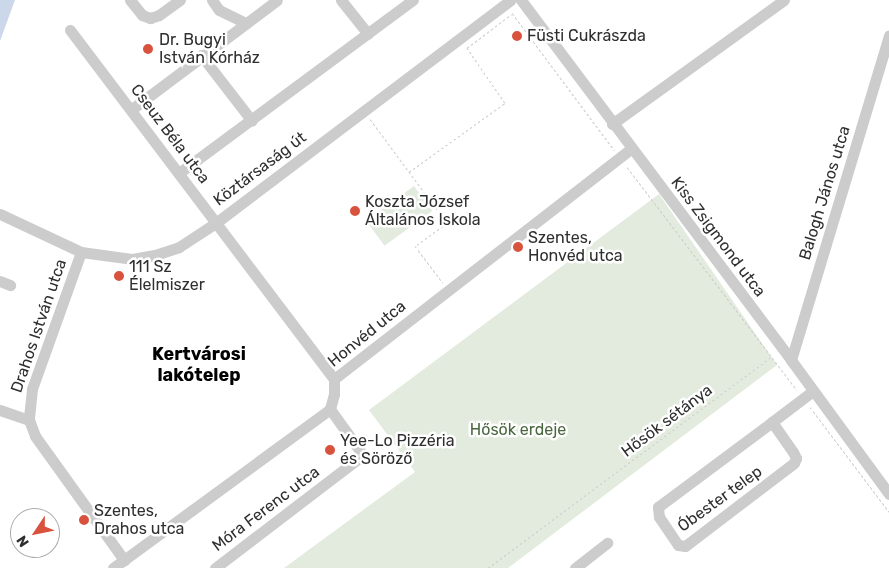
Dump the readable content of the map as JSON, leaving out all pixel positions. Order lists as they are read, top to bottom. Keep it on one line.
{"streets":{"street":["Cseuz Béla utca","Köztársaság út","Balogh János utca","Kiss Zsigmond utca","Drahos István utca","Honvéd utca","Óbester telep","Móra Ferenc utca"],"path":["Hősök sétánya"]},"crossings":[["Cseuz Béla utca","Köztársaság út"],["Cseuz Béla utca","Honvéd utca"],["Köztársaság út","Drahos István utca"],["Balogh János utca","Kiss Zsigmond utca"],["Kiss Zsigmond utca","Honvéd utca"],["Kiss Zsigmond utca","Óbester telep"],["Honvéd utca","Móra Ferenc utca"]],"districts":["Kertvárosi lakótelep"],"parks":["Hősök erdeje"],"places":["Füsti Cukrászda","Dr. Bugyi István Kórház","Koszta József Általános Iskola","Szentes, Honvéd utca","111 Sz Élelmiszer","Yee-Lo Pizzéria és Söröző","Szentes, Drahos utca"],"north":"bottom left"}
